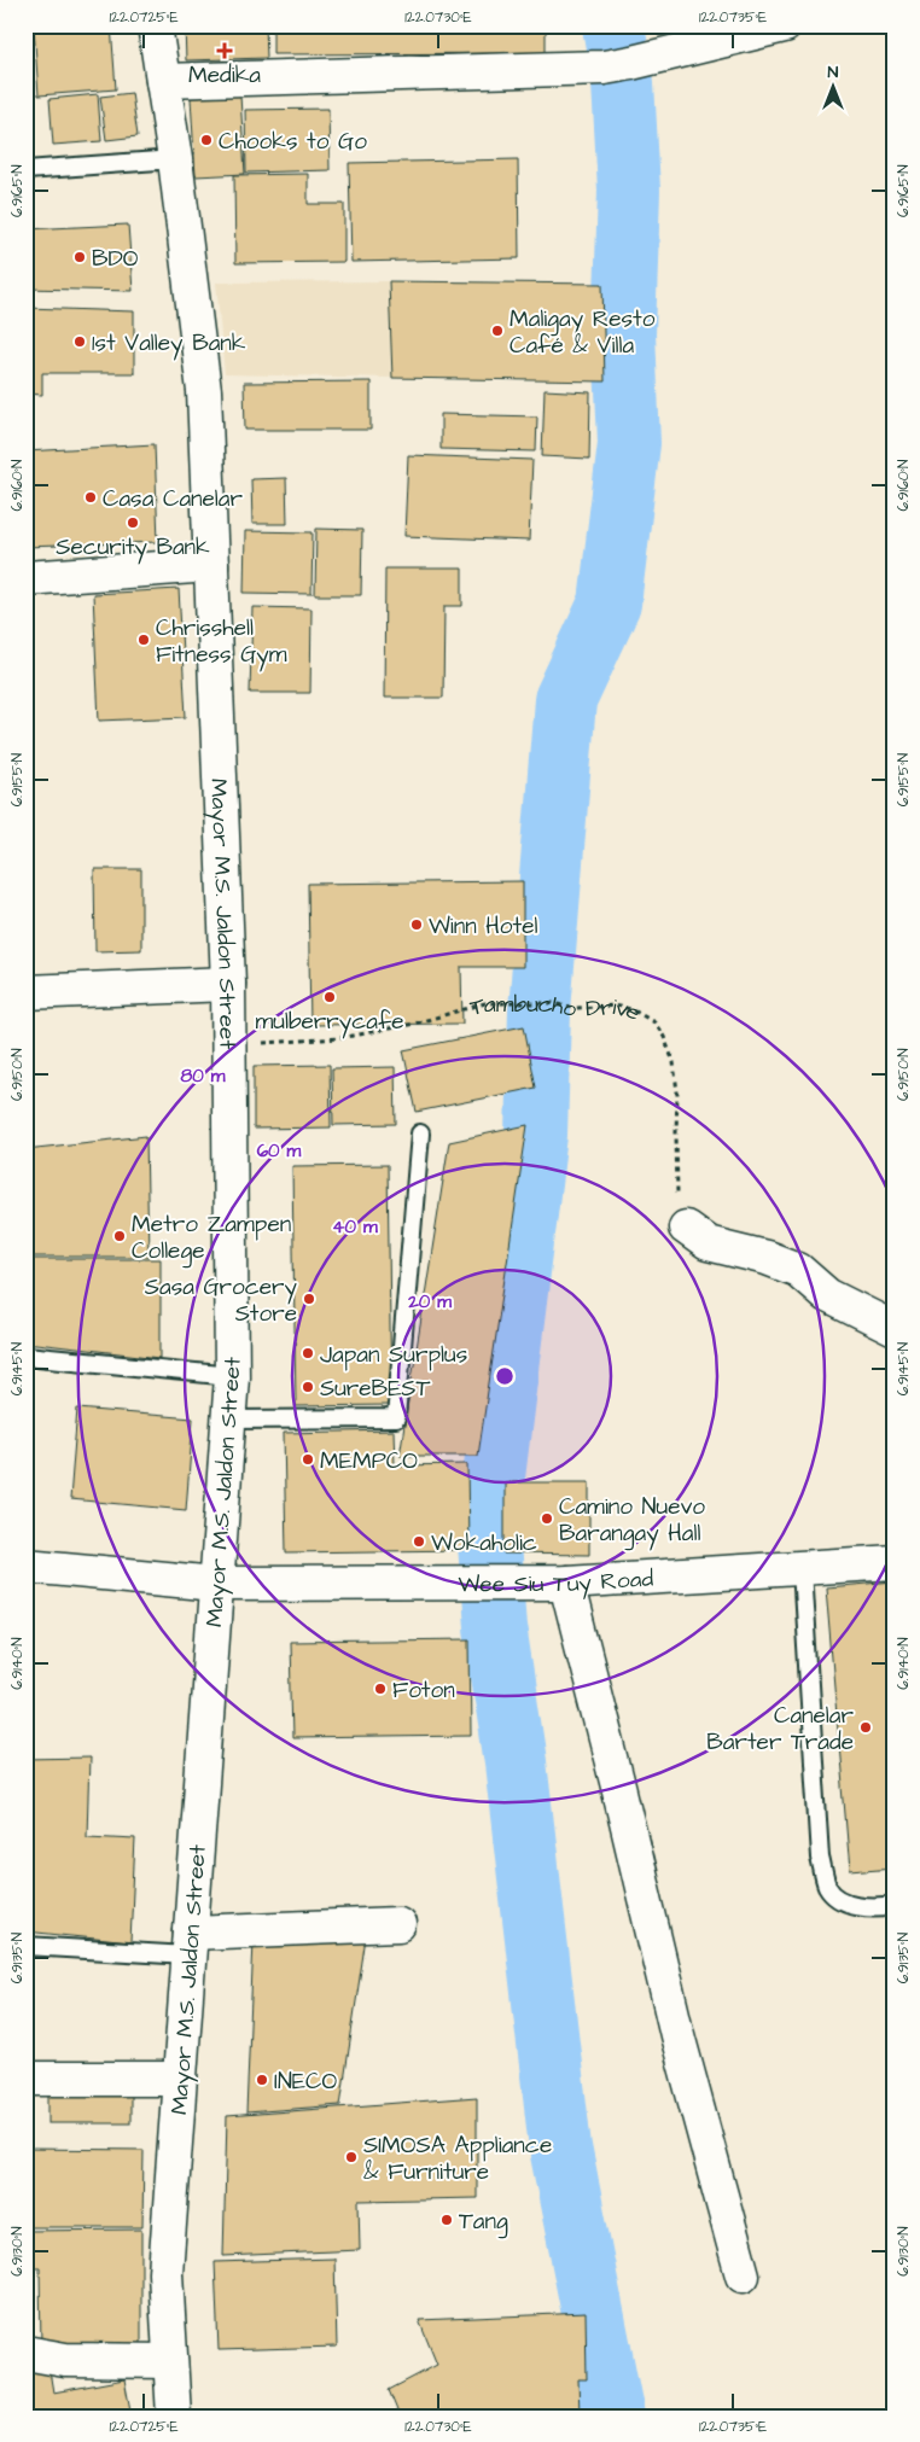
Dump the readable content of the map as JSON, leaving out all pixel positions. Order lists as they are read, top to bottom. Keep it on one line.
{"streets":{"street":["Mayor M.S. Jaldon Street","Wee Siu Tuy Road"],"path":["Tambucho Drive"]},"crossings":[["Mayor M.S. Jaldon Street","Tambucho Drive"],["Mayor M.S. Jaldon Street","Wee Siu Tuy Road"]],"places":{"health":["Medika"],"other":["Chooks to Go","BDO","Maligay Resto Café & Villa","1st Valley Bank","Casa Canelar","Security Bank","Chrisshell Fitness Gym","Winn Hotel","mulberrycafe","Metro Zampen College","Sasa Grocery Store","Japan Surplus","SureBEST","MEMPCO","Camino Nuevo Barangay Hall","Wokaholic","Foton","Canelar Barter Trade","INECO","SIMOSA Appliance & Furniture","Tang"]},"north":"top","coordinates":["122.0725°E","122.0730°E","122.0735°E","6.9165°N","6.9160°N","6.9155°N","6.9150°N","6.9145°N","6.9140°N","6.9135°N","6.9130°N"],"rings":["80 m","60 m","40 m","20 m"]}
